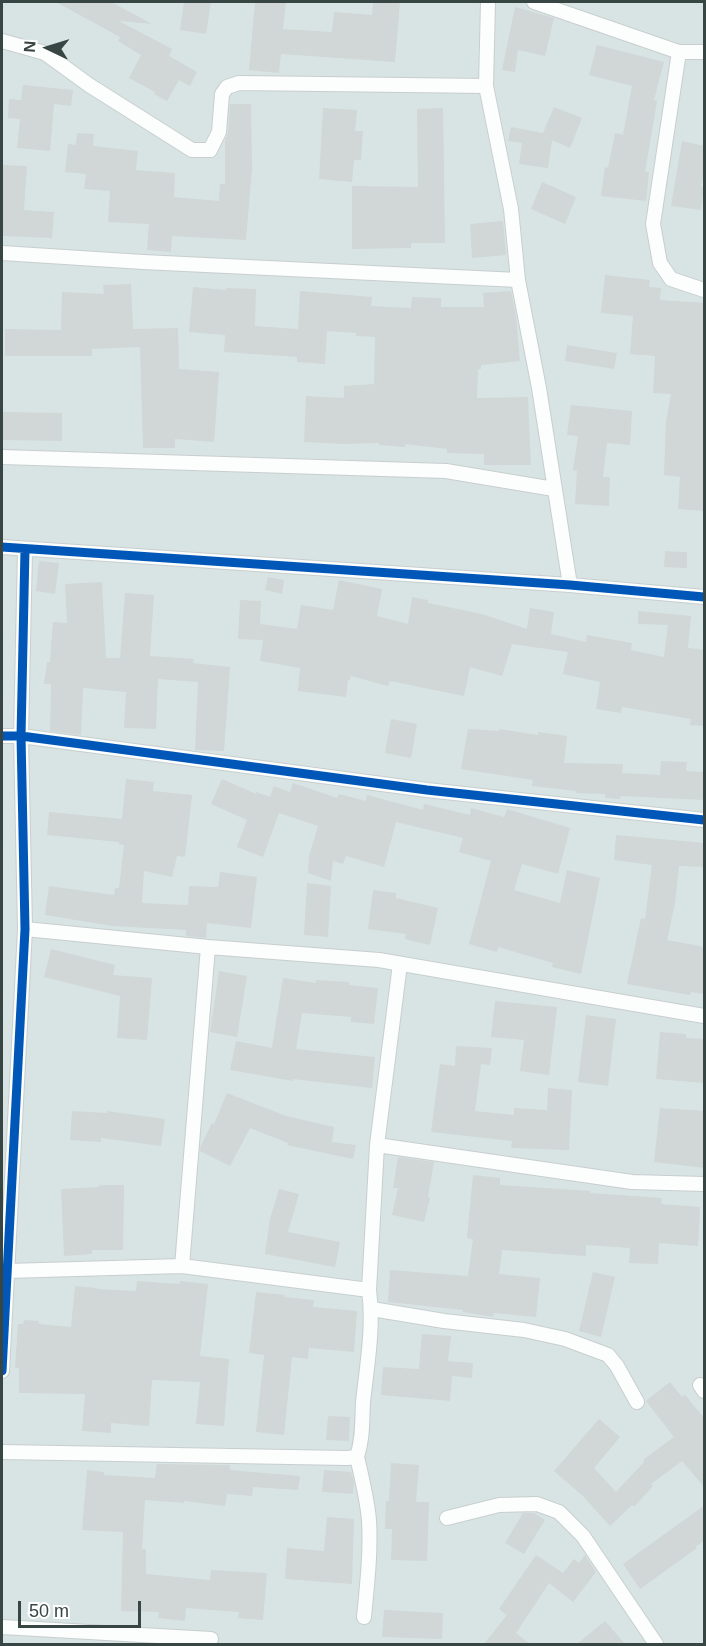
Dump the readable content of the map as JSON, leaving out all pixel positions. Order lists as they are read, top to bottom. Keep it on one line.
{"scale_bar":"50 m","north":"left"}
